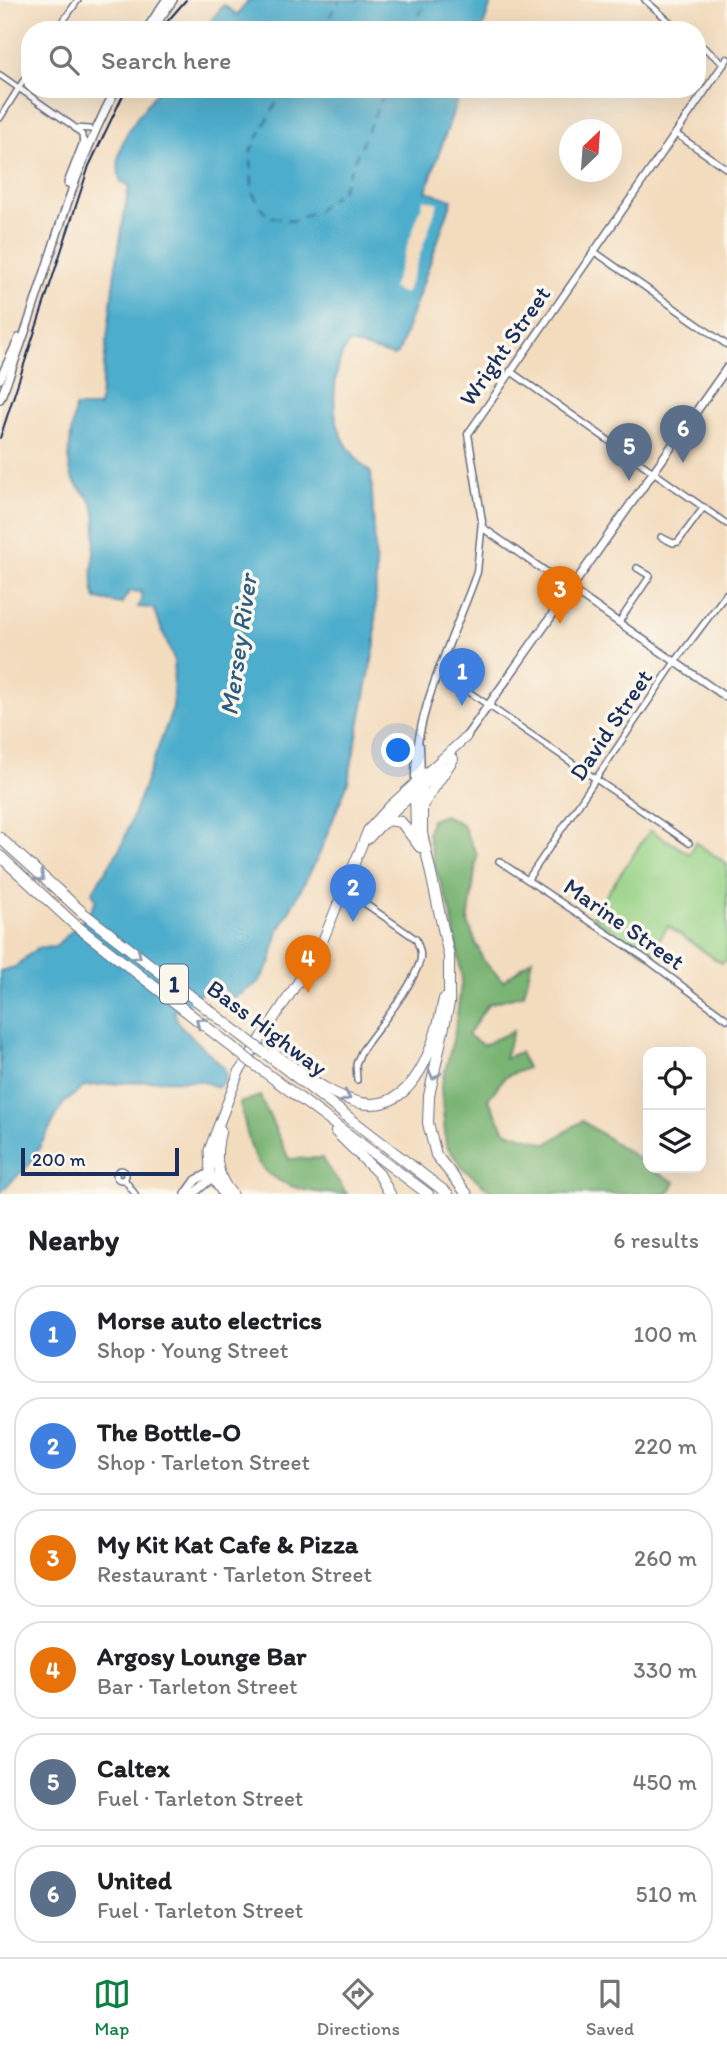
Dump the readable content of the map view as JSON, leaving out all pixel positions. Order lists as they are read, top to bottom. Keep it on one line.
{"streets":{"highway":["1","Bass Highway"],"street":["Wright Street","David Street","Marine Street"]},"crossings":[["David Street","Marine Street"]],"water":["Mersey River"],"scale_bar":"200 m","north":"top right","page":{"search":"Search here","pins":["6","5","3","1","2","4"],"scale":"200 m","heading":["Nearby","6 results"],"list":[{"mark":"1","name":"Morse auto electrics","note":"Shop · Young Street","value":"100 m"},{"mark":"2","name":"The Bottle-O","note":"Shop · Tarleton Street","value":"220 m"},{"mark":"3","name":"My Kit Kat Cafe & Pizza","note":"Restaurant · Tarleton Street","value":"260 m"},{"mark":"4","name":"Argosy Lounge Bar","note":"Bar · Tarleton Street","value":"330 m"},{"mark":"5","name":"Caltex","note":"Fuel · Tarleton Street","value":"450 m"},{"mark":"6","name":"United","note":"Fuel · Tarleton Street","value":"510 m"}],"nav":["Map","Directions","Saved"]}}
